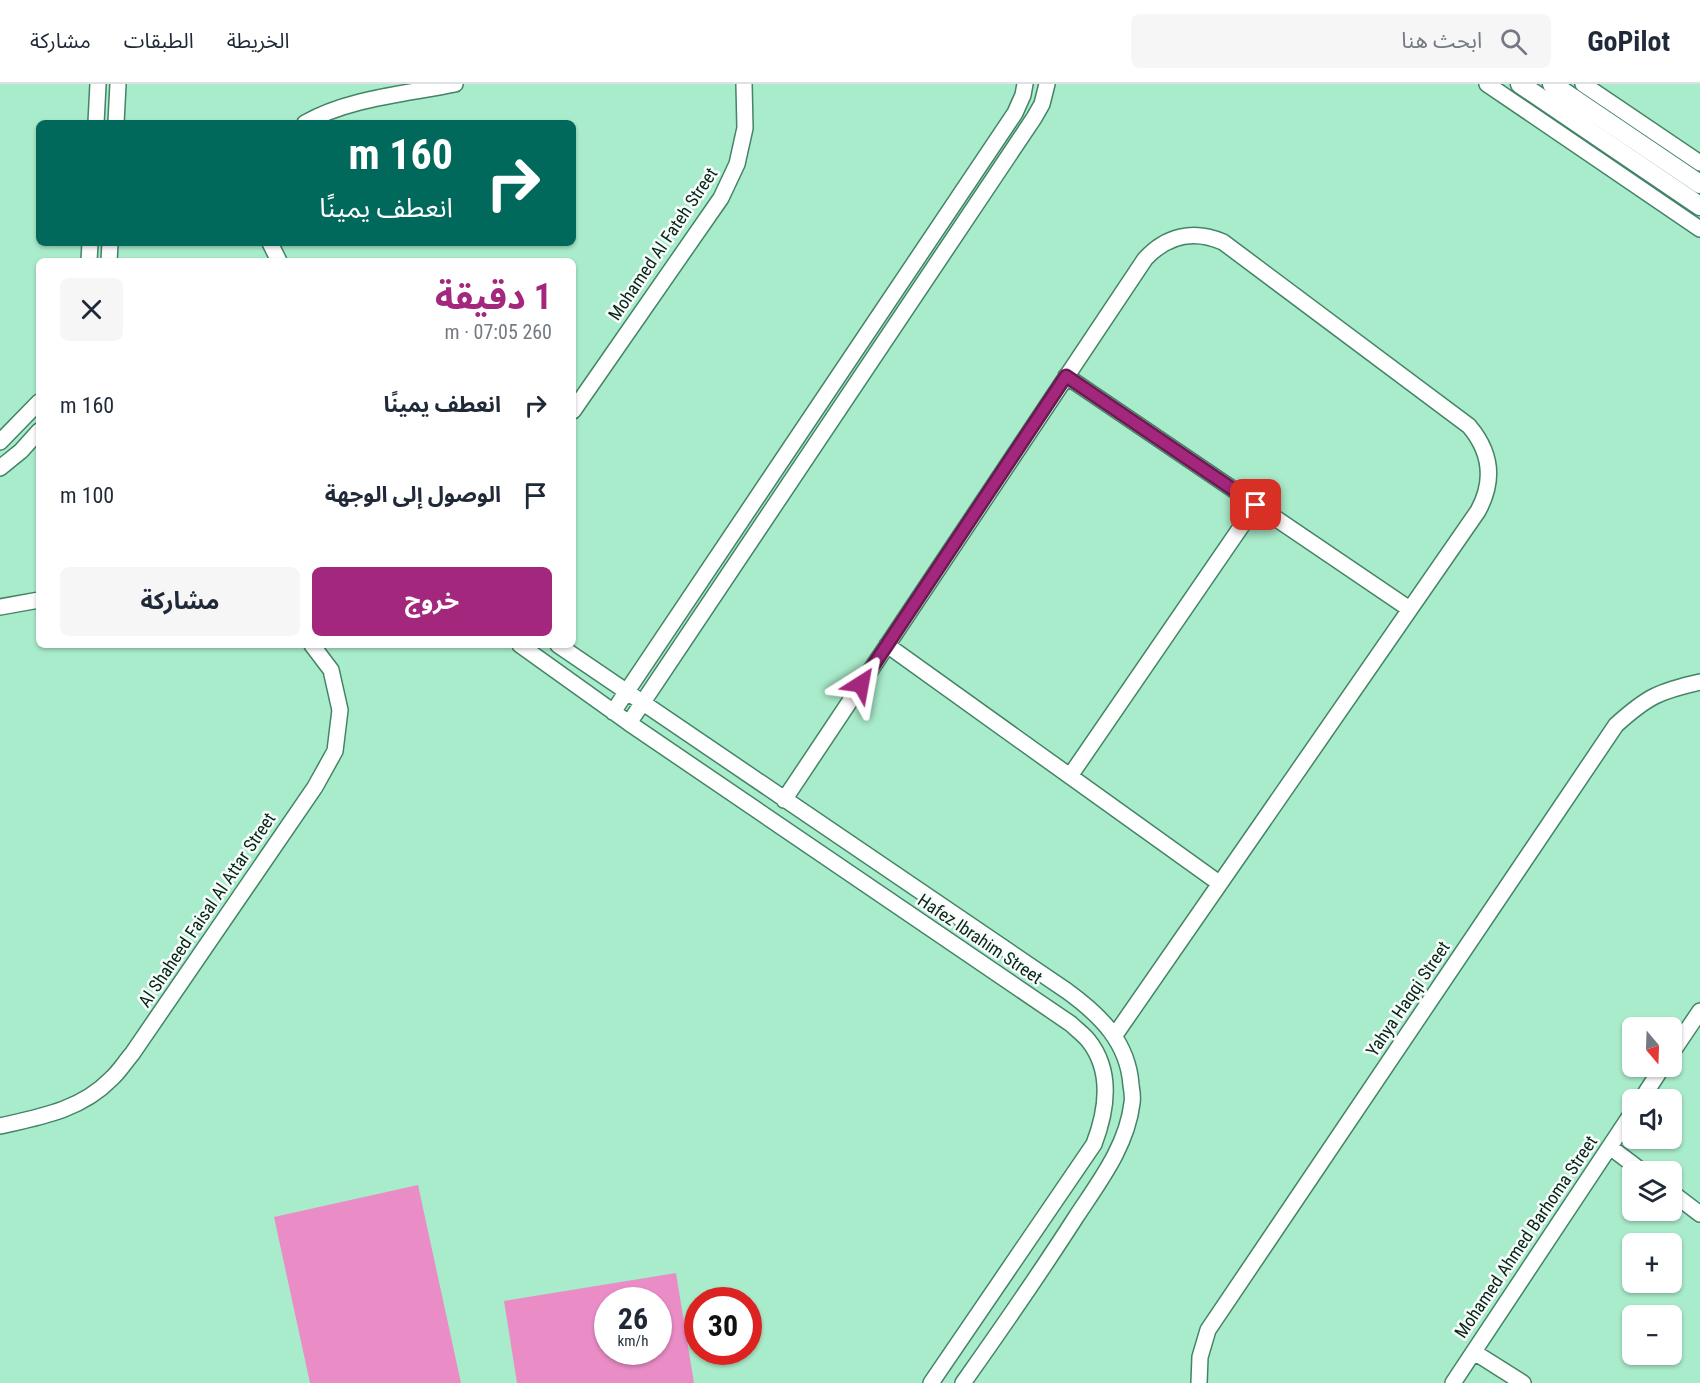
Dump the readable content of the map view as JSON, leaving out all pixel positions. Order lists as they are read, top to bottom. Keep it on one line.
{"streets":{"street":["Mohamed Al Fateh Street","Al Shaheed Faisal Al Attar Street","Hafez Ibrahim Street","Yahya Haqqi Street","Mohamed Ahmed Barhoma Street"]},"north":"bottom","page":{"header":"GoPilot","search":"ابحث هنا","nav":["الخريطة","الطبقات","مشاركة"],"turn":["160 m","انعطف يمينًا"],"heading":["1 دقيقة","260 m · 07:05"],"list":[{"name":"انعطف يمينًا","value":"160 m"},{"name":"الوصول إلى الوجهة","value":"100 m"}],"buttons":["خروج","مشاركة"],"map_buttons":["+","−"],"speed":"26 km/h","limit":"30"}}
